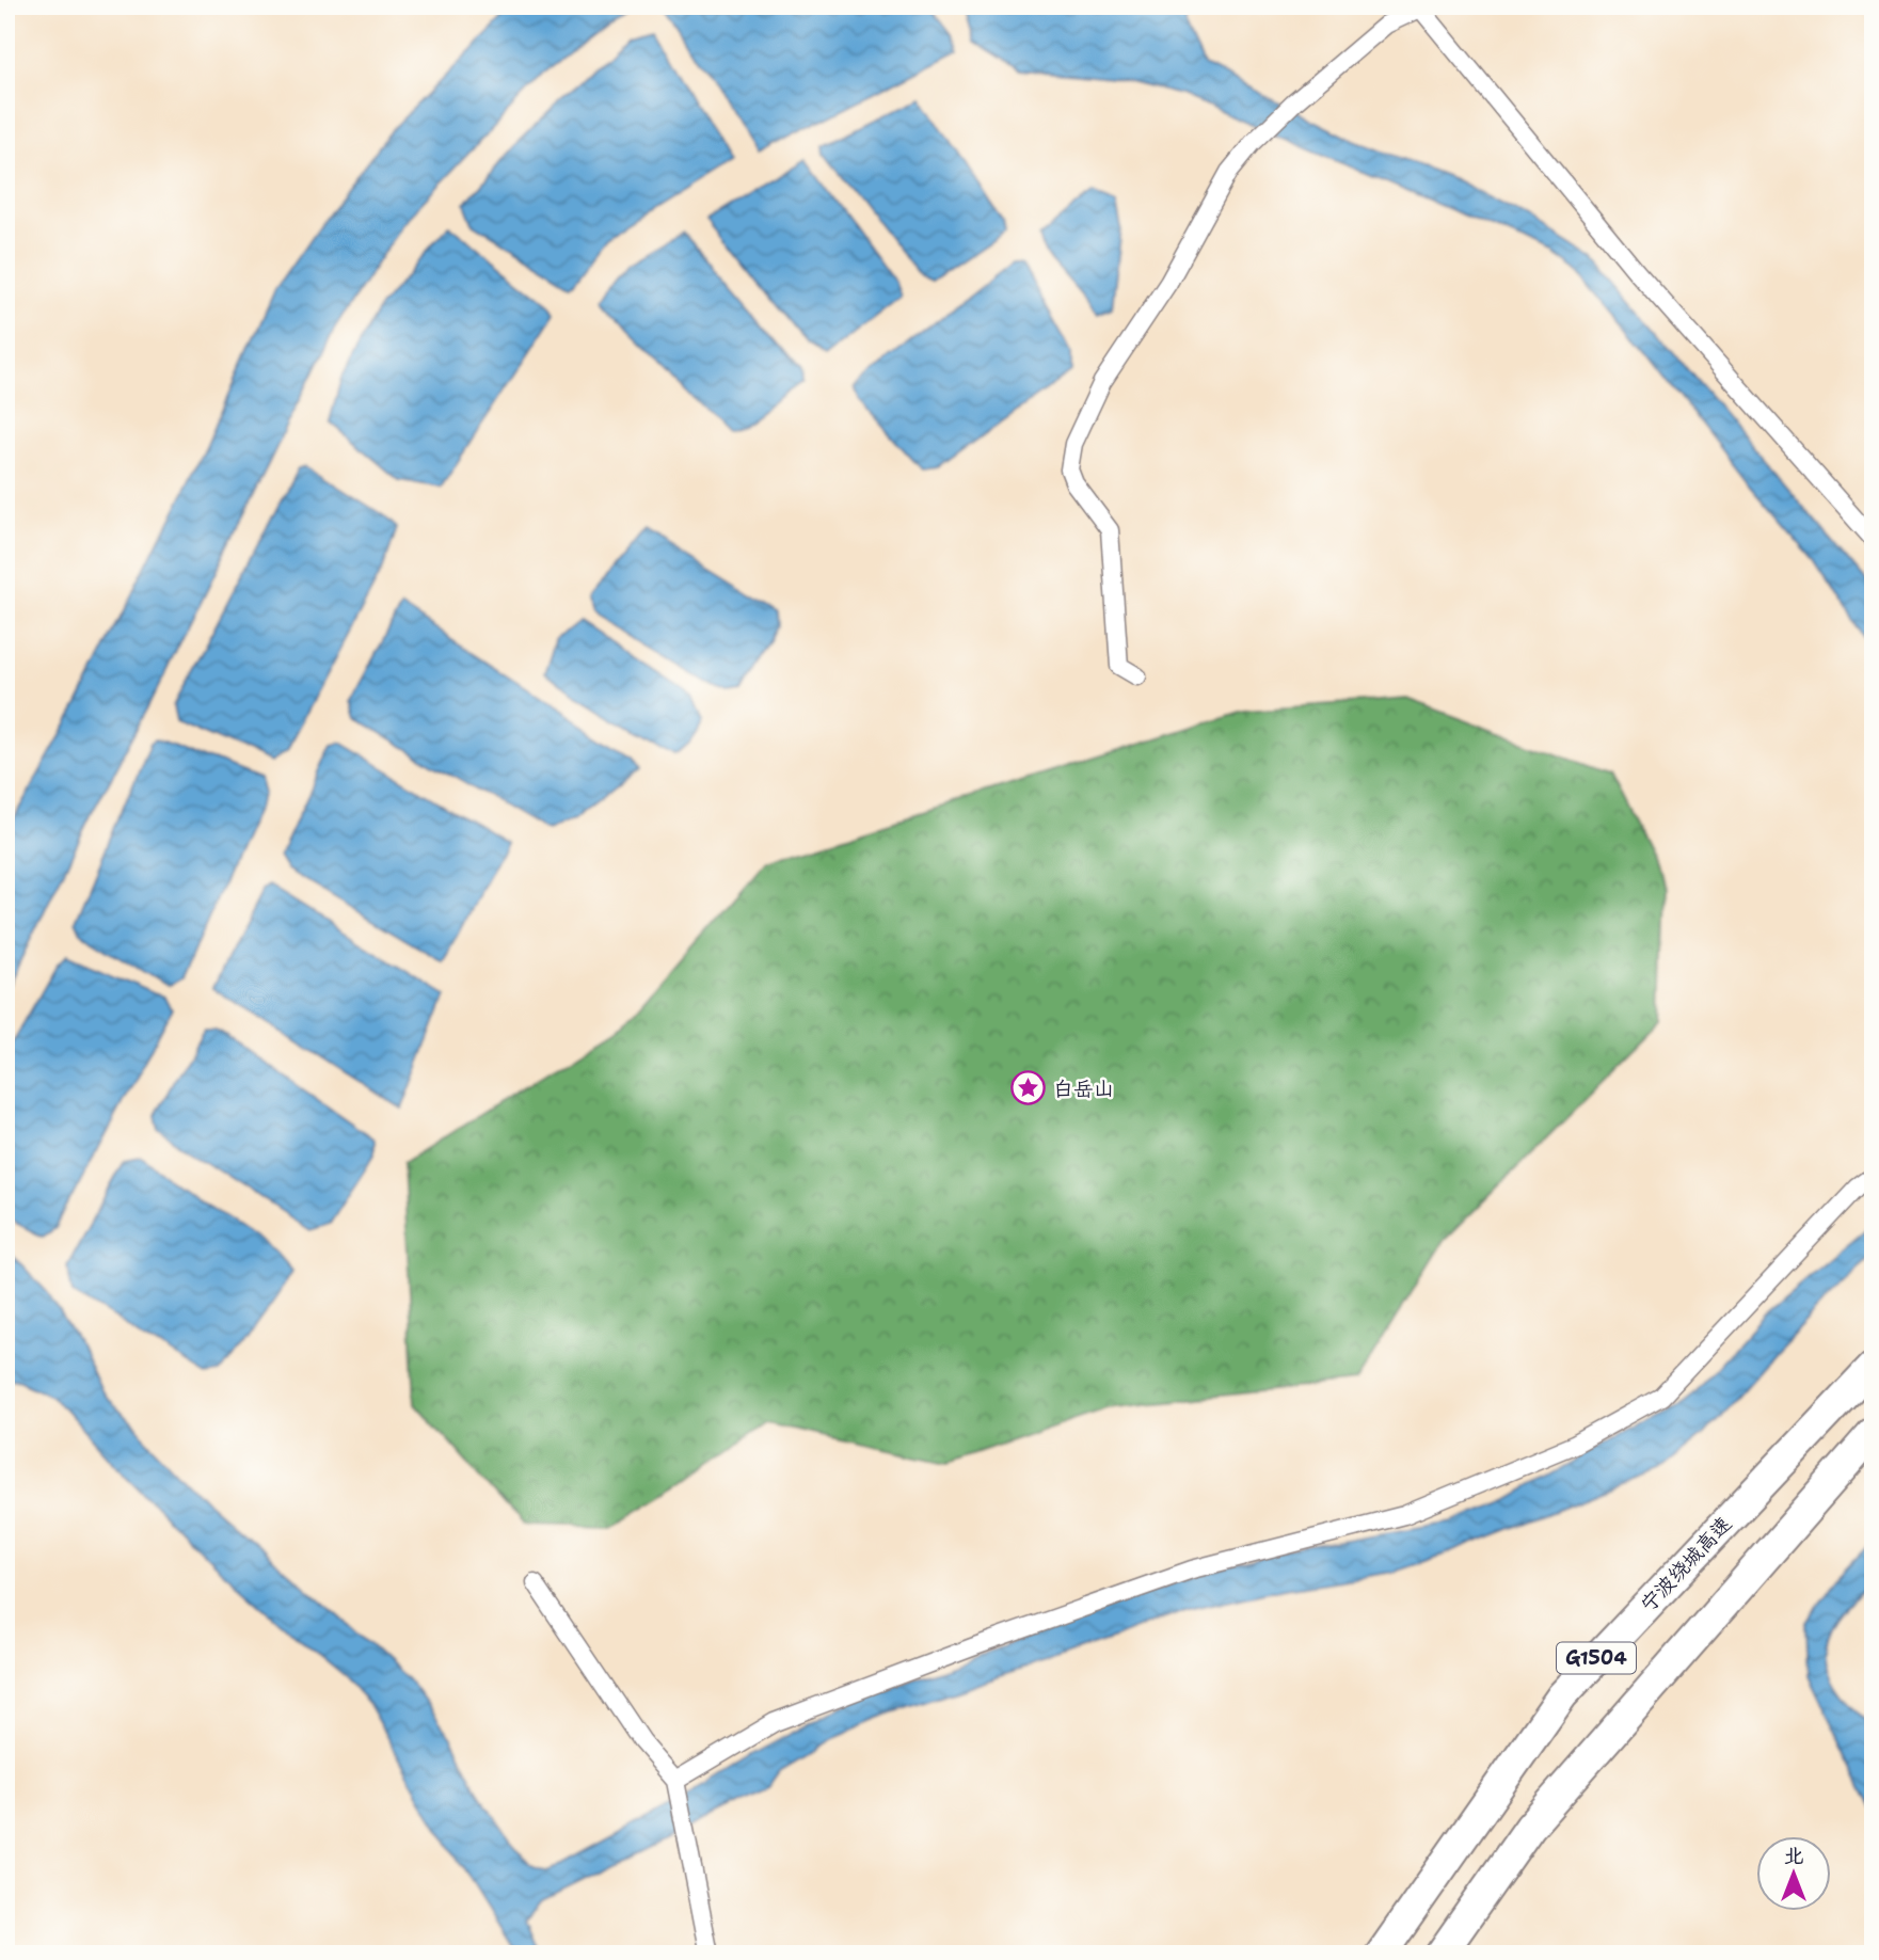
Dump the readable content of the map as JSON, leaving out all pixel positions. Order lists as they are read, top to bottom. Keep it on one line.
{"streets":{"highway":["宁波绕城高速","G1504"]},"places":{"place":["白岳山"]},"north":"top"}
